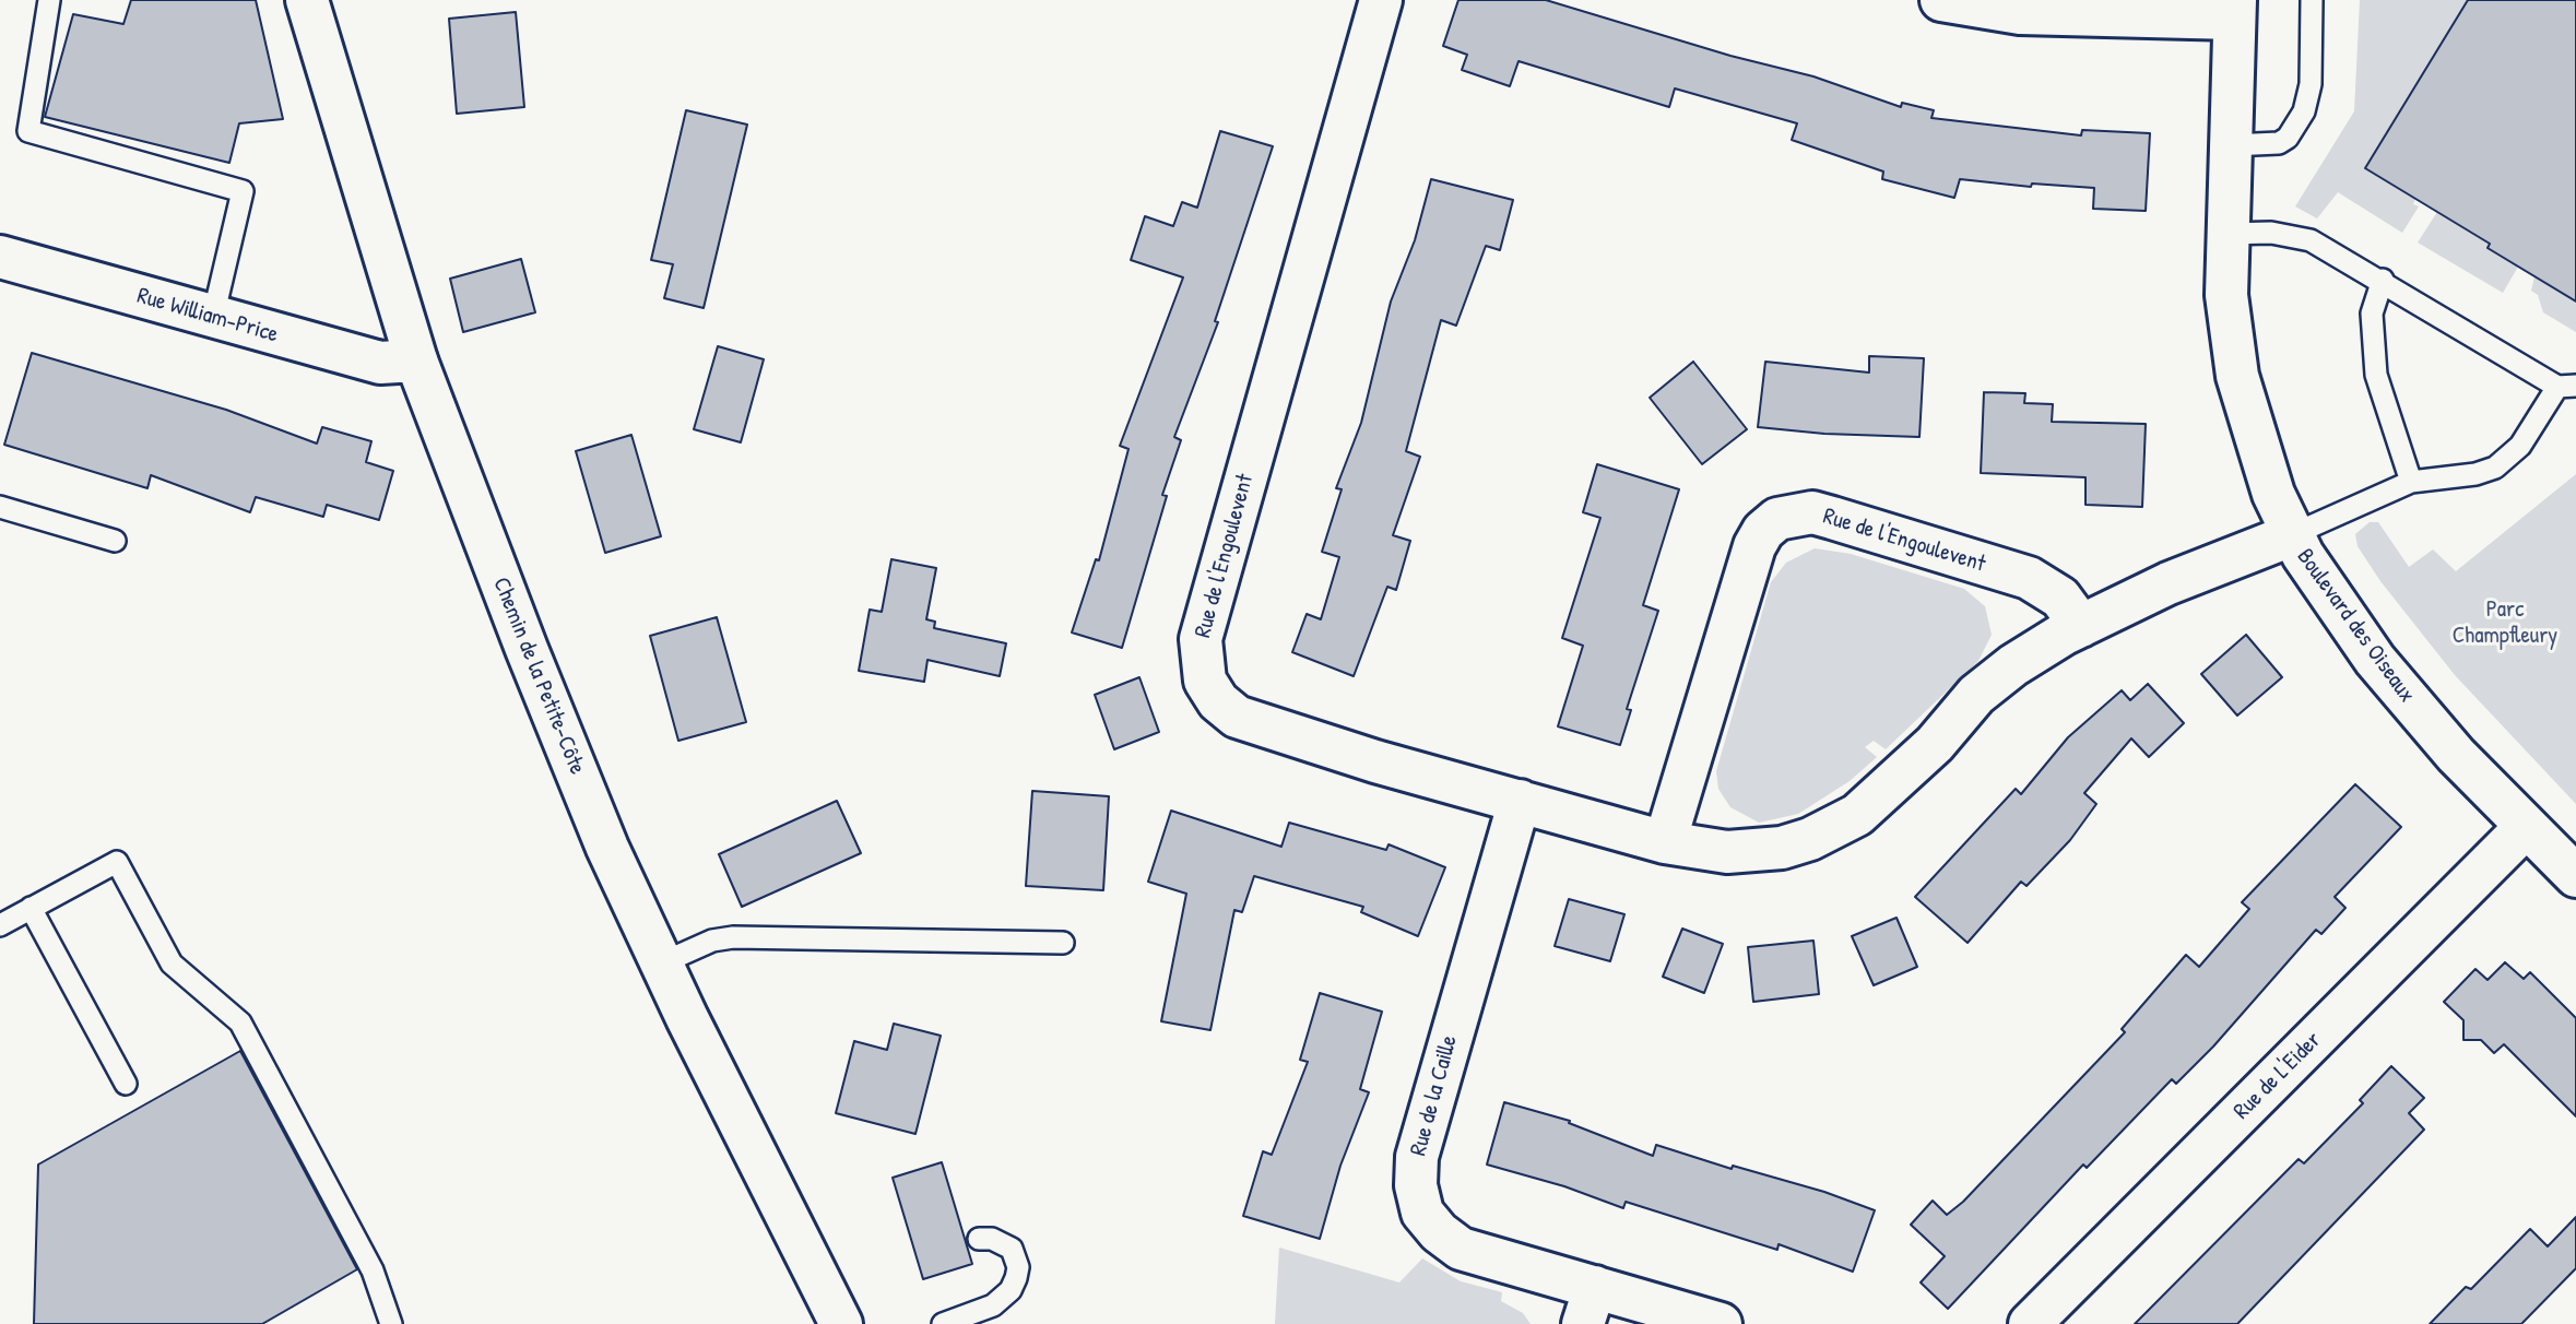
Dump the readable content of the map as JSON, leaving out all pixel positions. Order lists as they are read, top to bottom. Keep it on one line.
{"streets":{"street":["Rue William-Price","Rue de l'Engoulevent","Boulevard des Oiseaux","Chemin de la Petite-Côte","Rue de L'Eider","Rue de la Caille"]},"crossings":[["Rue William-Price","Chemin de la Petite-Côte"],["Rue de l'Engoulevent","Boulevard des Oiseaux"],["Rue de l'Engoulevent","Rue de la Caille"],["Boulevard des Oiseaux","Rue de L'Eider"]],"parks":["Parc Champfleury"]}
